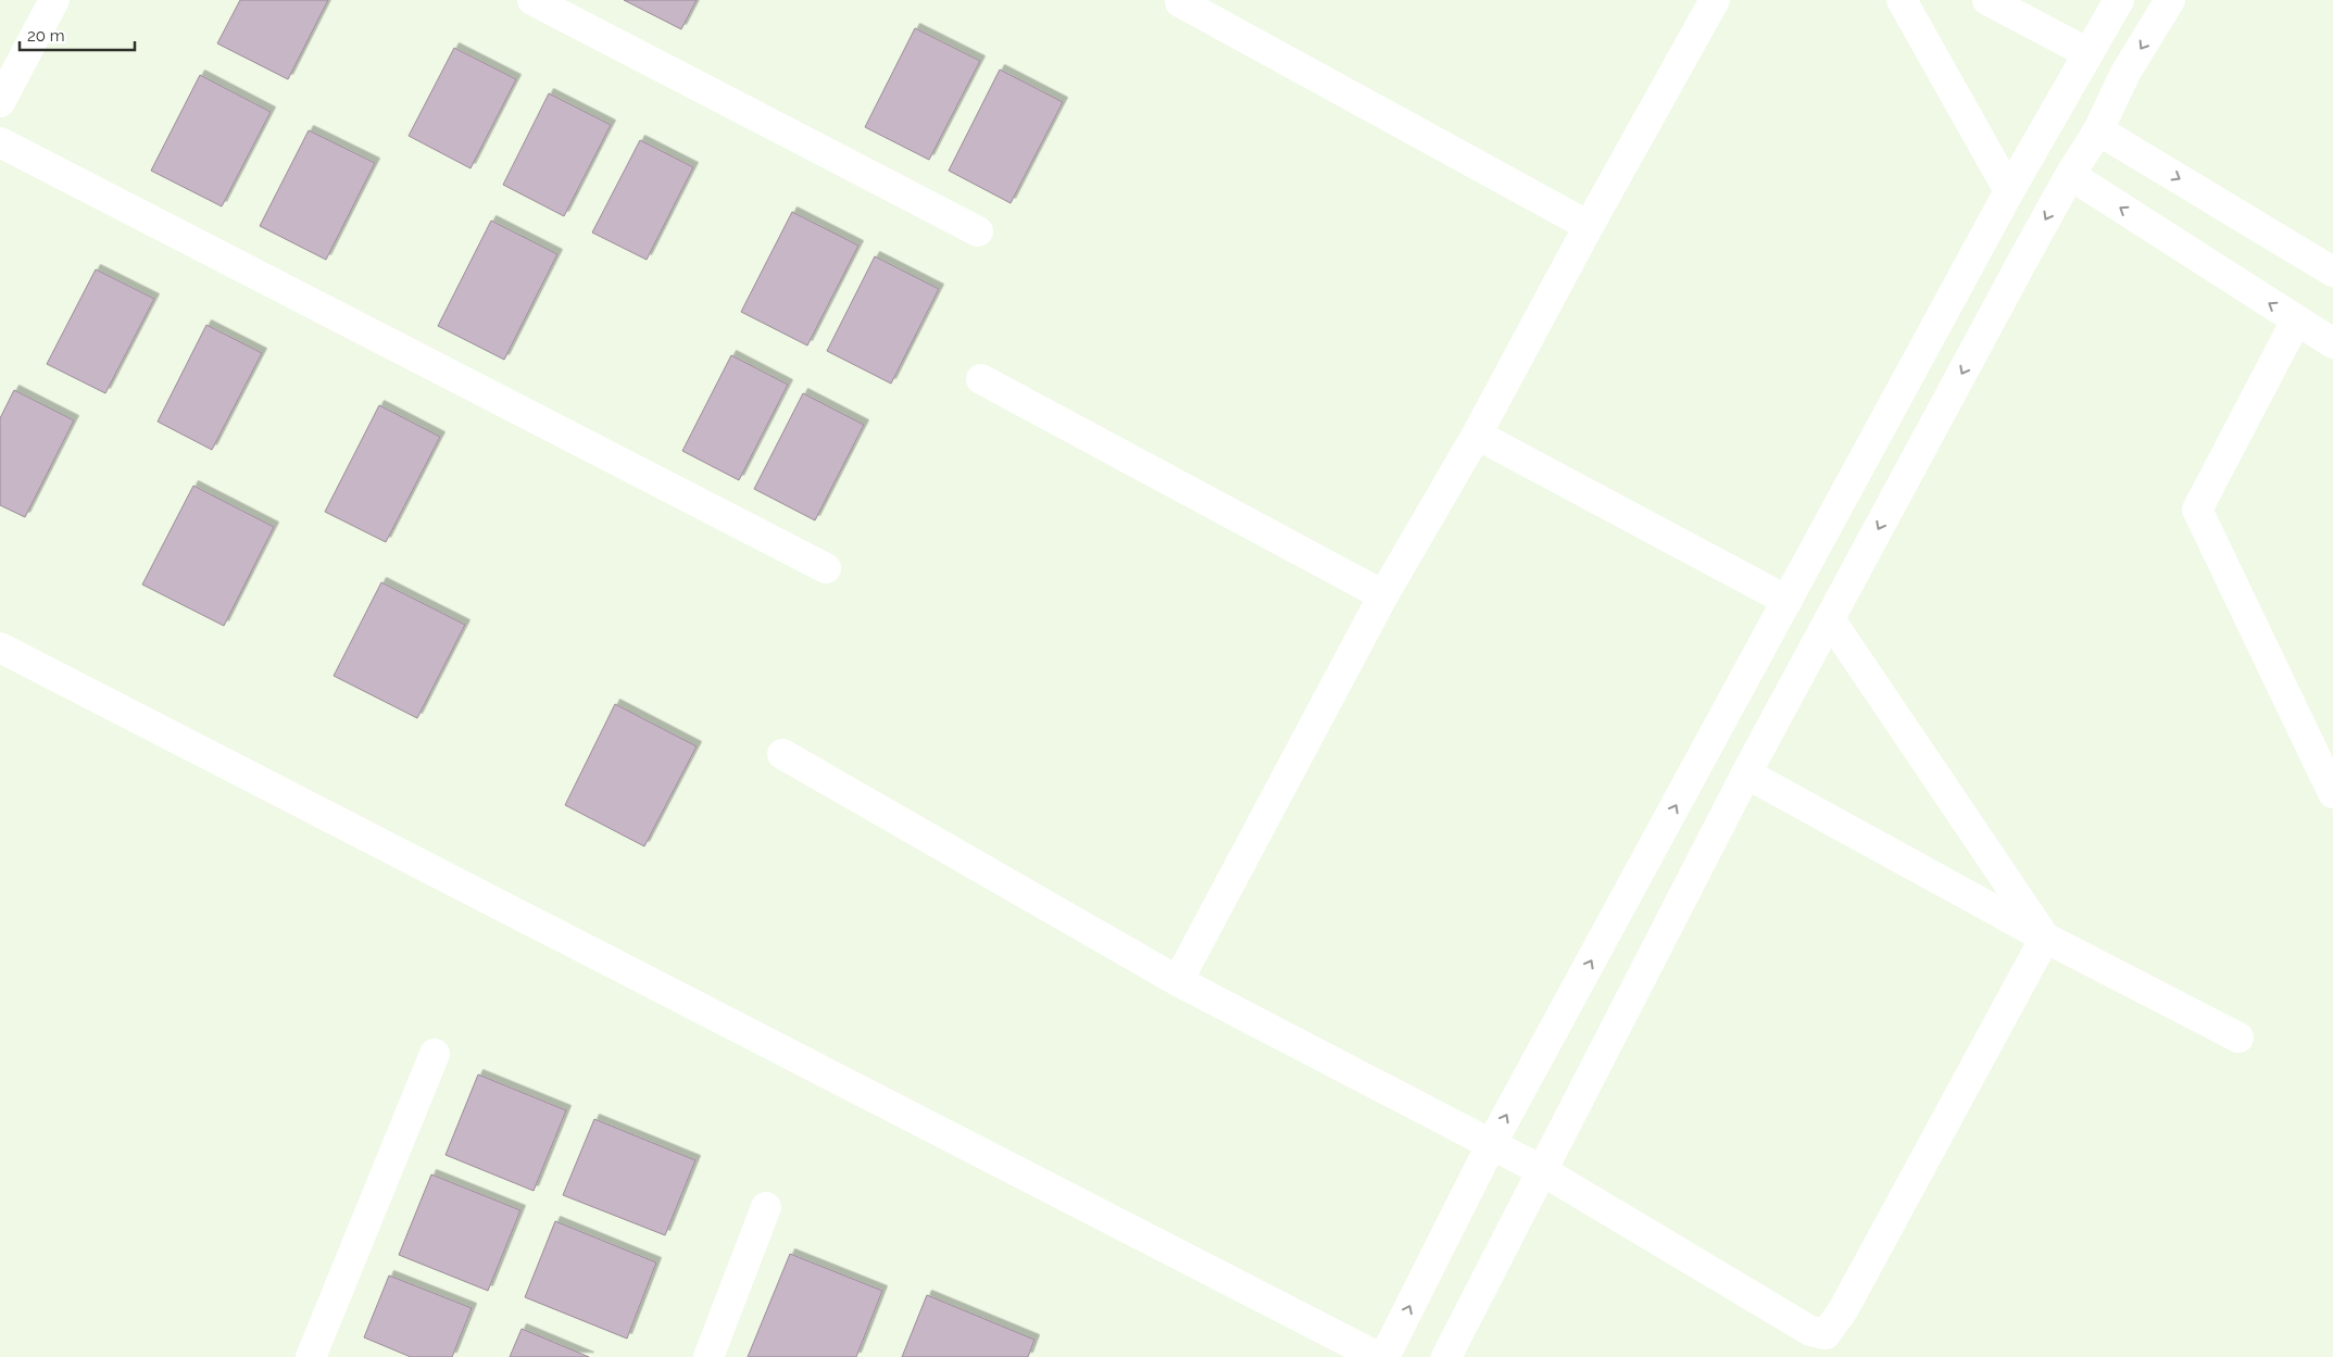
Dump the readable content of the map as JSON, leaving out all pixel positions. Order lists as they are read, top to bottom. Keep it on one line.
{"scale_bar":"20 m"}
